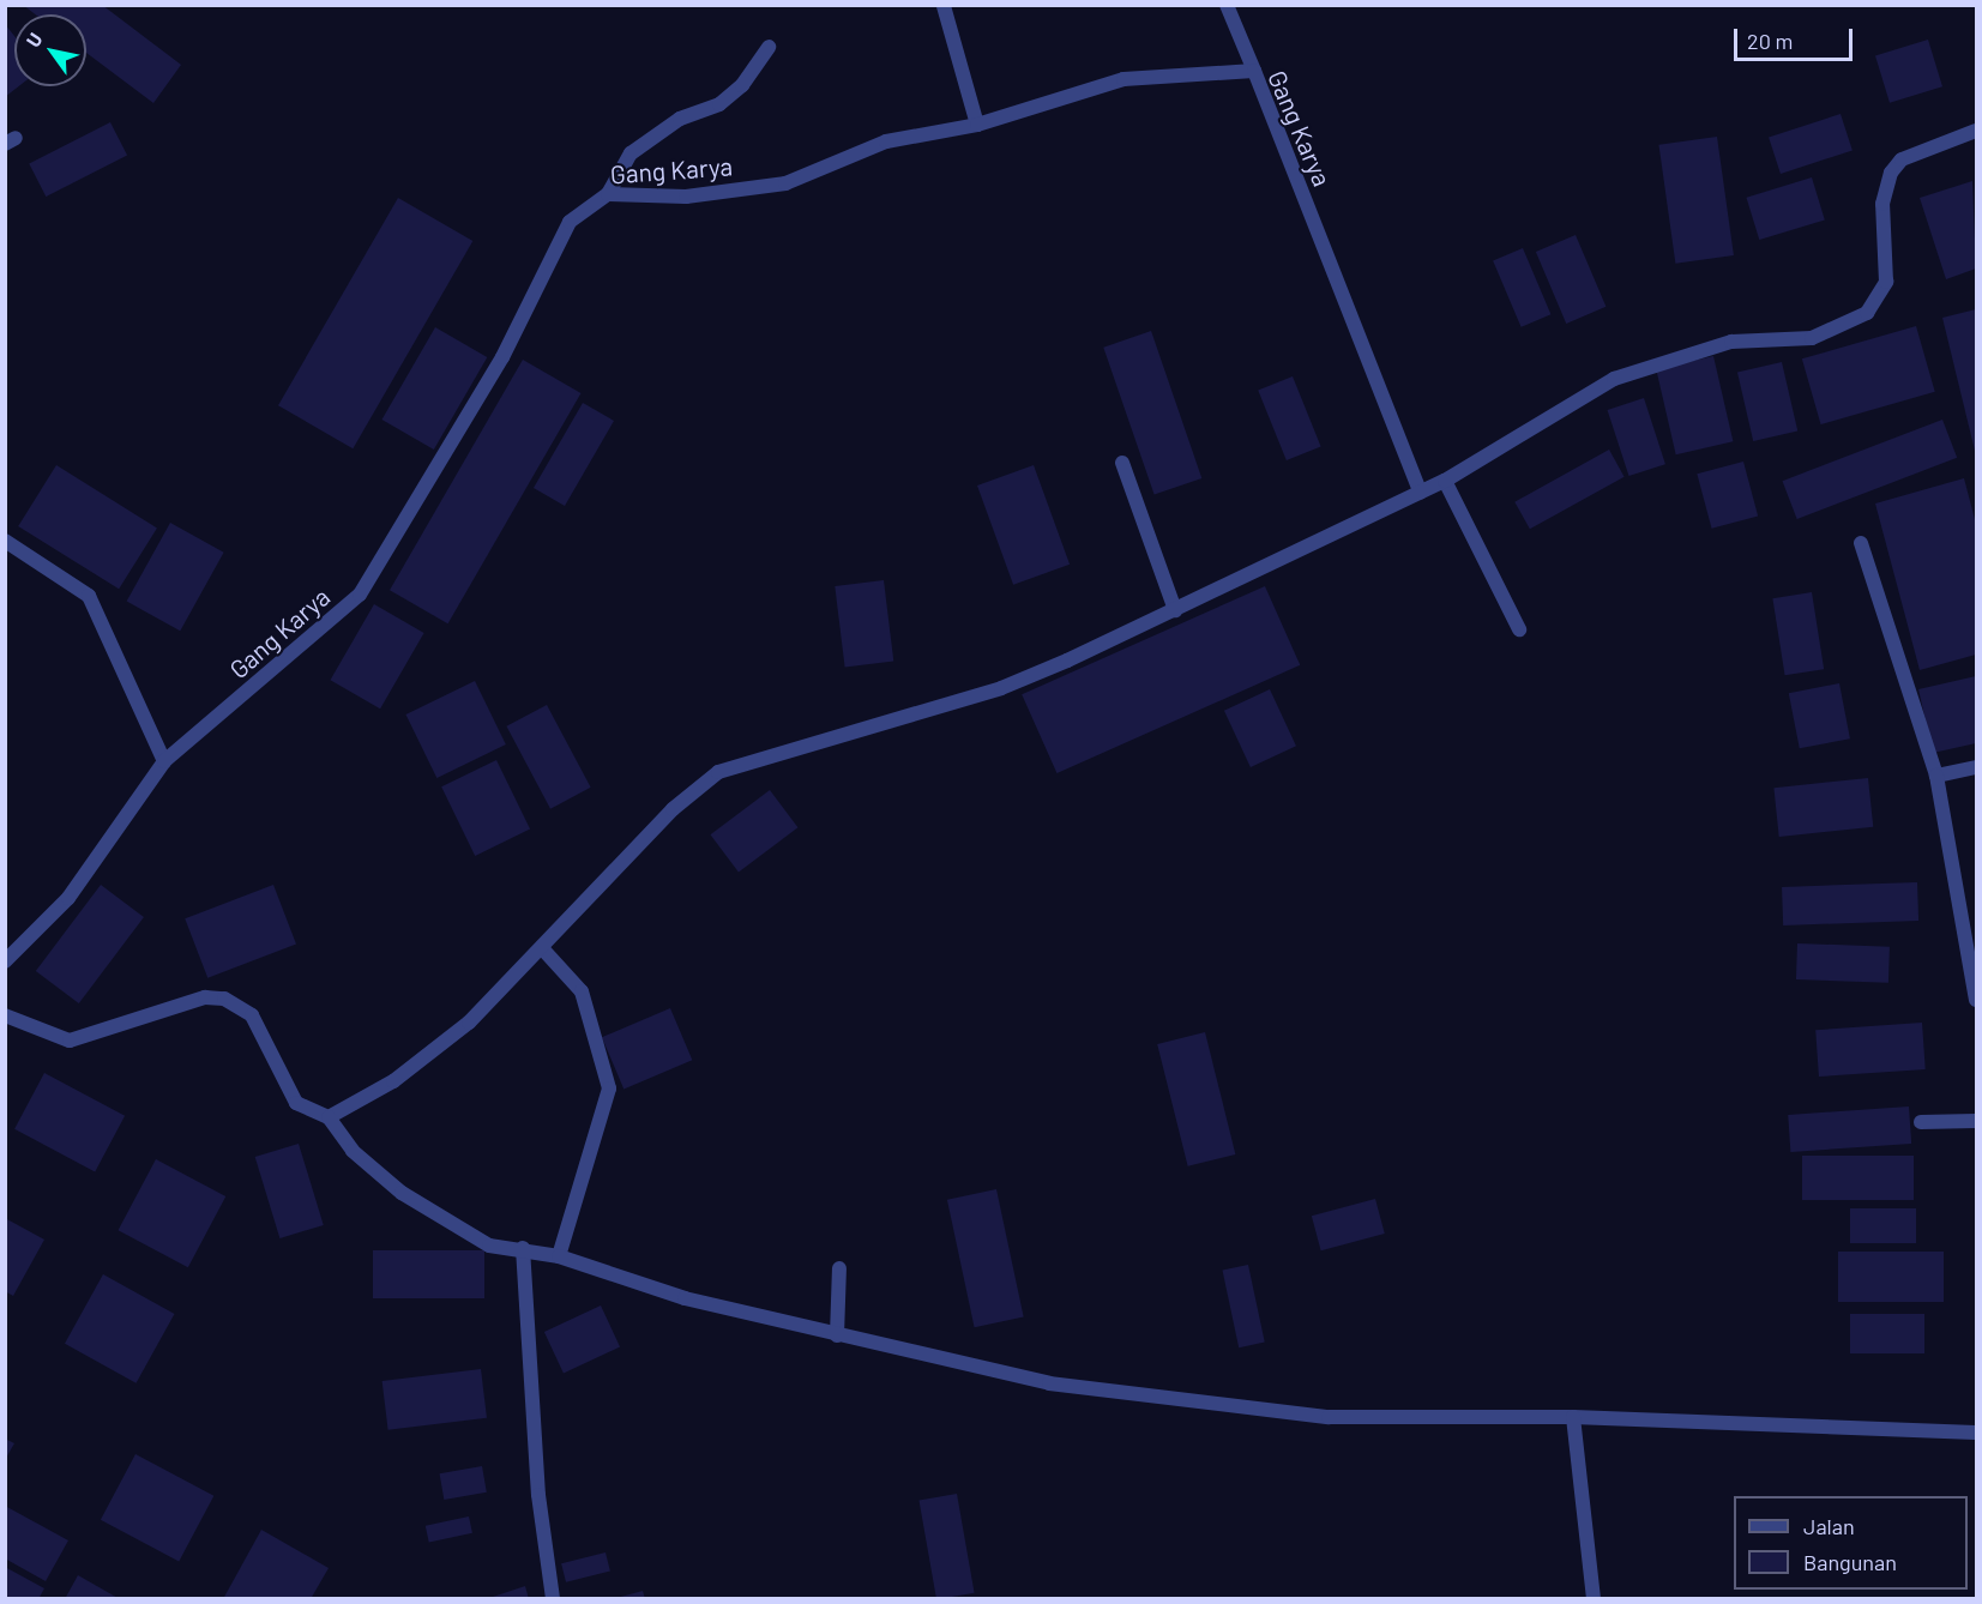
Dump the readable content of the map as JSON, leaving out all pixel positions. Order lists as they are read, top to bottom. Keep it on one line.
{"streets":{"street":["Gang Karya"]},"legend":["Jalan","Bangunan"],"scale_bar":"20 m","north":"top left"}
